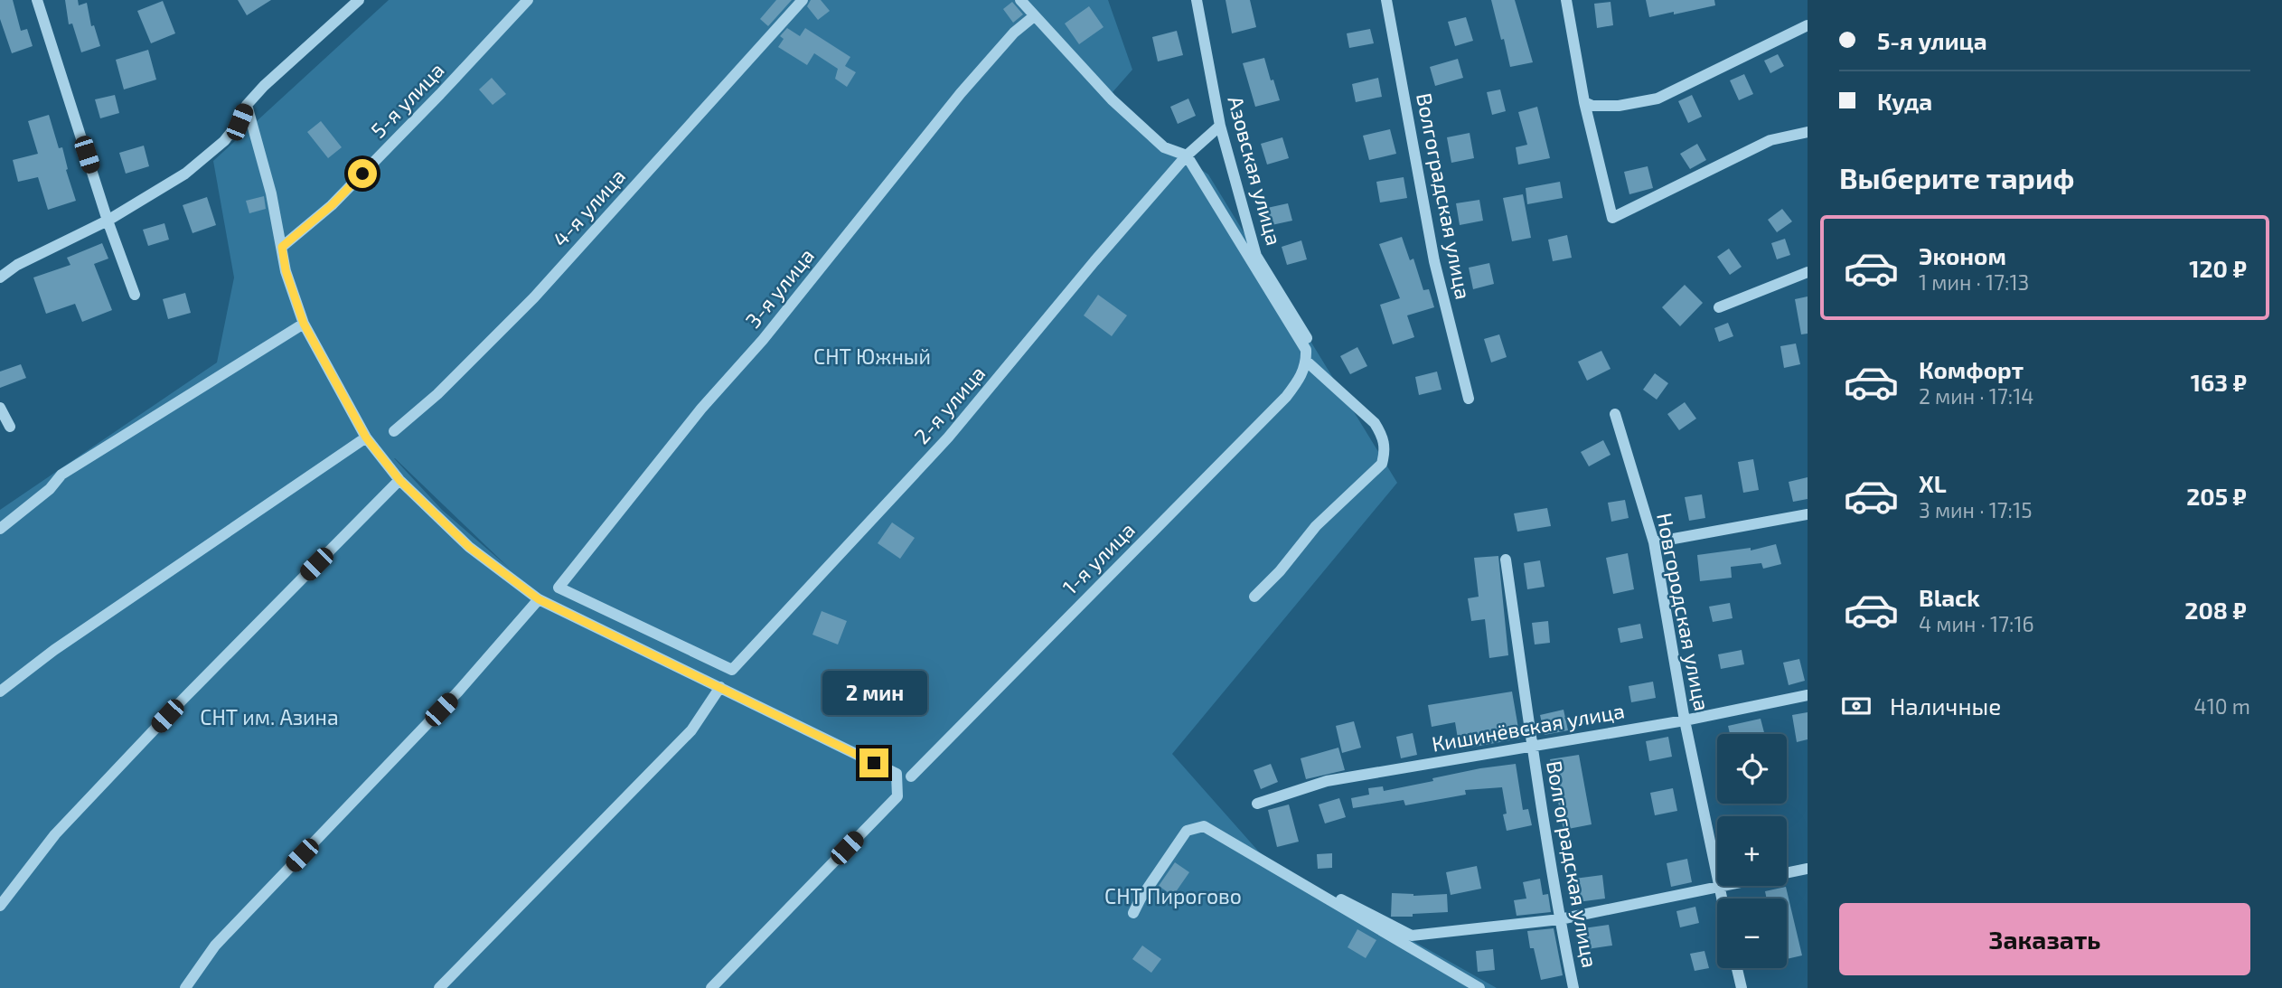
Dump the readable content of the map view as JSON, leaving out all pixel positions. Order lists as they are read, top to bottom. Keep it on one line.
{"streets":{"street":["5-я улица","Азовская улица","Волгоградская улица","4-я улица","3-я улица","2-я улица","1-я улица","Новгородская улица","Кишинёвская улица"]},"crossings":[["Азовская улица","2-я улица"],["Волгоградская улица","Кишинёвская улица"],["3-я улица","2-я улица"],["Новгородская улица","Кишинёвская улица"]],"parks":["СНТ Южный","СНТ им. Азина","СНТ Пирогово"],"page":{"banner":["5-я улица","Куда"],"heading":"Выберите тариф","list":[{"name":"Эконом","note":"1 мин · 17:13","value":"120 ₽"},{"name":"Комфорт","note":"2 мин · 17:14","value":"163 ₽"},{"name":"XL","note":"3 мин · 17:15","value":"205 ₽"},{"name":"Black","note":"4 мин · 17:16","value":"208 ₽"}],"bubble":"2 мин","pay":["Наличные","410 m"],"map_buttons":["+","−"],"buttons":"Заказать"}}
